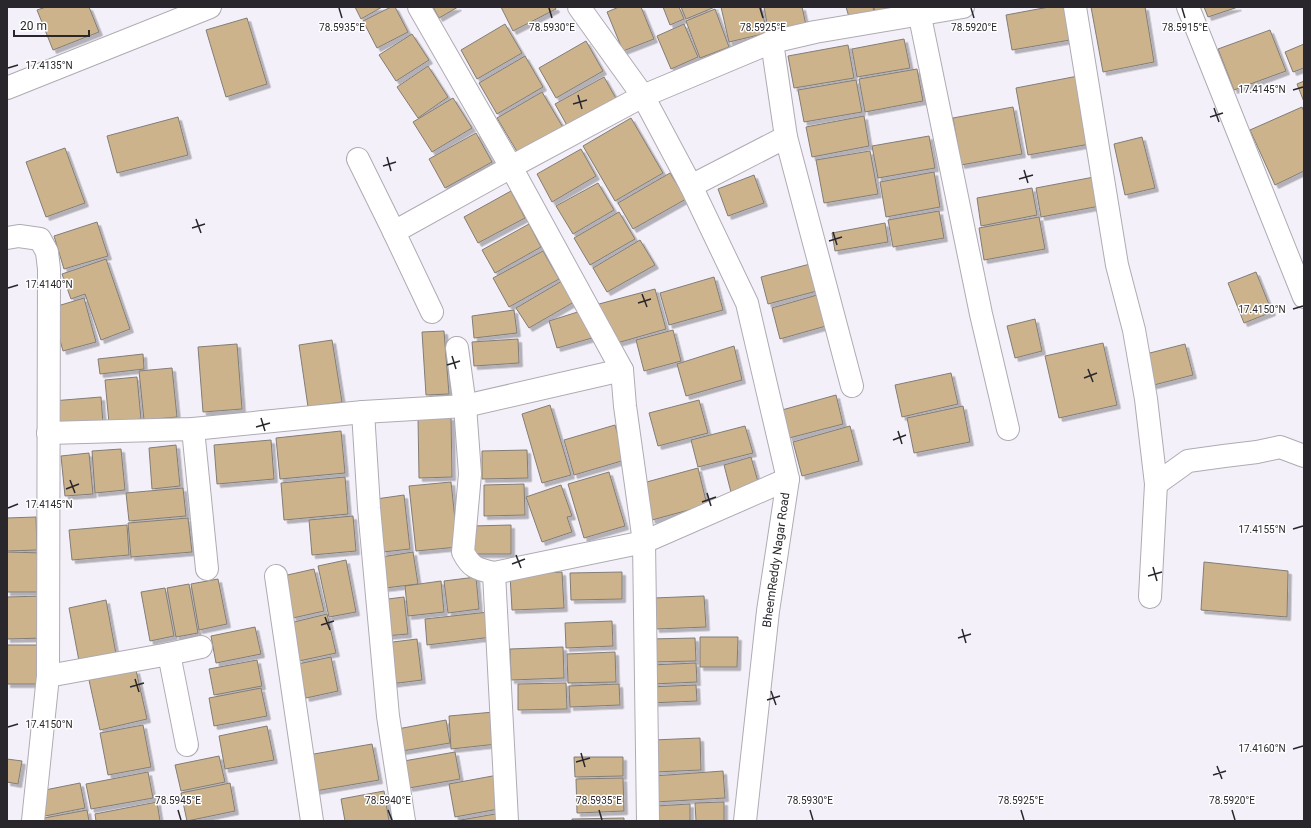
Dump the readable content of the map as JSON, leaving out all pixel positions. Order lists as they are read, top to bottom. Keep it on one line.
{"streets":{"street":["BheemReddy Nagar Road"]},"scale_bar":"20 m","coordinates":["78.5935°E","78.5930°E","78.5925°E","78.5920°E","78.5915°E","17.4135°N","17.4145°N","17.4140°N","17.4150°N","17.4155°N","17.4160°N","78.5945°E","78.5940°E"]}
